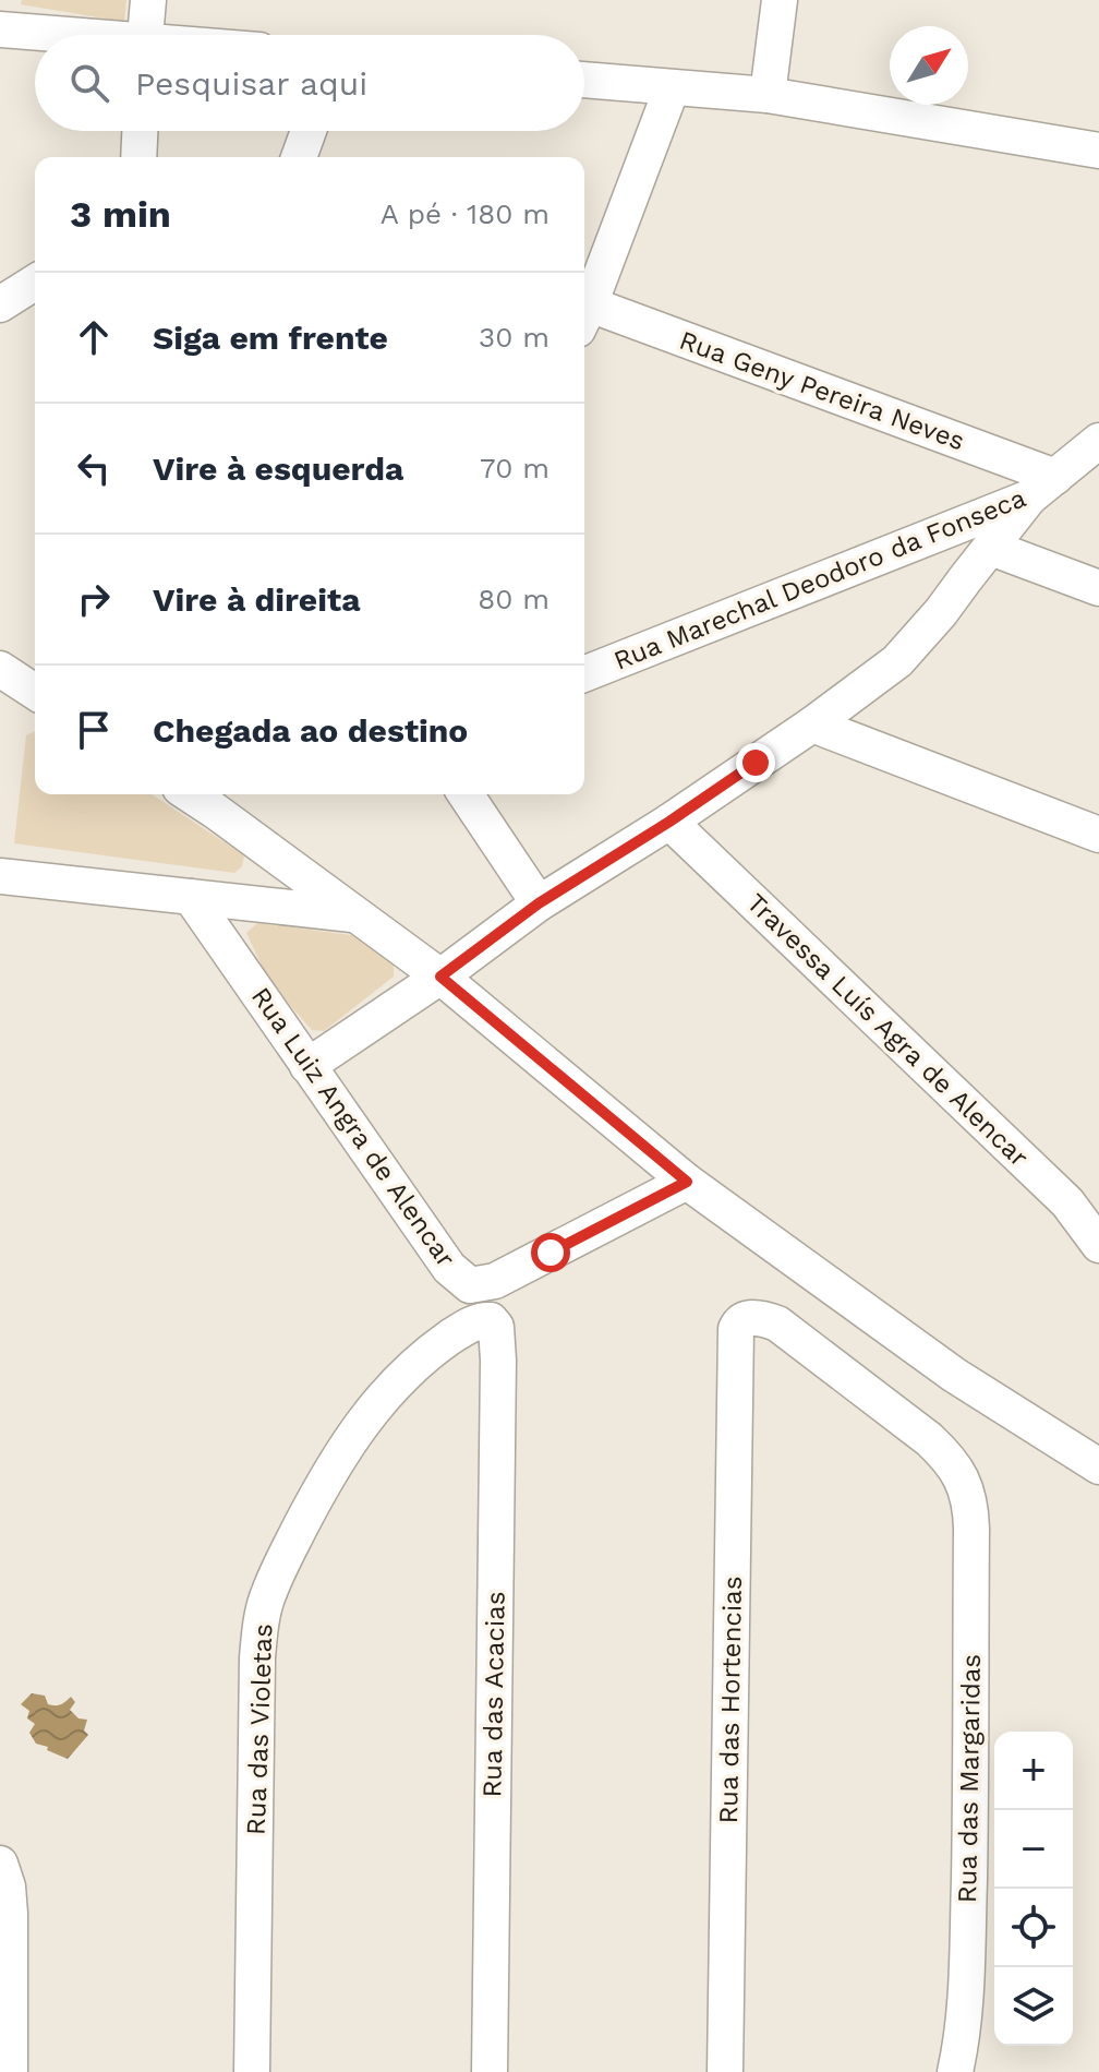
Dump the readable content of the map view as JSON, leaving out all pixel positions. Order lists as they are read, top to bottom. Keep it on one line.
{"streets":{"street":["Rua Geny Pereira Neves","Rua Marechal Deodoro da Fonseca","Travessa Luís Agra de Alencar","Rua Luiz Angra de Alencar","Rua das Acacias","Rua das Hortencias","Rua das Violetas","Rua das Margaridas"]},"crossings":[["Rua Geny Pereira Neves","Rua Marechal Deodoro da Fonseca"],["Rua das Acacias","Rua das Violetas"],["Rua das Hortencias","Rua das Margaridas"]],"north":"top right","page":{"search":"Pesquisar aqui","heading":["3 min","A pé · 180 m"],"list":[["Siga em frente","30 m"],["Vire à esquerda","70 m"],["Vire à direita","80 m"],"Chegada ao destino"],"map_buttons":["+","−"]}}
